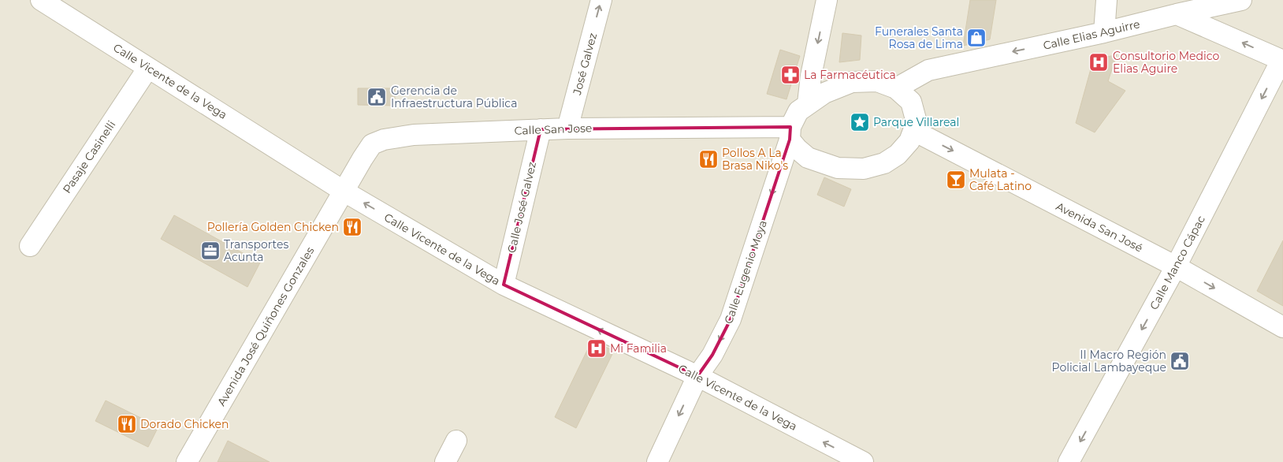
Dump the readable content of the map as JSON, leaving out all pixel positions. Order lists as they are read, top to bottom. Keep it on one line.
{"streets":{"street":["Calle Elias Aguirre","José Galvez","Calle Vicente de la Vega","Calle San Jose","Pasaje Casinelli","Calle José Galvez","Avenida San José","Calle Manco Cápac","Calle Eugenio Moya","Avenida José Quiñones Gonzales"]},"crossings":[["Calle Elias Aguirre","Calle San Jose"],["Calle Elias Aguirre","Avenida San José"],["Calle Elias Aguirre","Calle Eugenio Moya"],["José Galvez","Calle San Jose"],["Calle Vicente de la Vega","Calle San Jose"],["Calle Vicente de la Vega","Pasaje Casinelli"],["Calle Vicente de la Vega","Calle José Galvez"],["Calle Vicente de la Vega","Calle Eugenio Moya"],["Calle Vicente de la Vega","Avenida José Quiñones Gonzales"],["Calle San Jose","Calle José Galvez"],["Calle San Jose","Avenida San José"],["Calle San Jose","Calle Eugenio Moya"],["Calle San Jose","Avenida José Quiñones Gonzales"],["Avenida San José","Calle Manco Cápac"],["Avenida San José","Calle Eugenio Moya"]],"one_way":["Calle Elias Aguirre","José Galvez","Calle Vicente de la Vega","Avenida San José","Calle Manco Cápac","Calle Eugenio Moya"],"places":{"shop":["Funerales Santa Rosa de Lima"],"hospital":["Consultorio Medico Elias Aguire","Mi Familia"],"pharmacy":["La Farmacéutica"],"public building":["Gerencia de Infraestructura Pública","II Macro Región Policial Lambayeque"],"place":["Parque Villareal"],"restaurant":["Pollos A La Brasa Niko's","Pollería Golden Chicken","Dorado Chicken"],"bar":["Mulata - Café Latino"],"office":["Transportes Acunta"]}}
